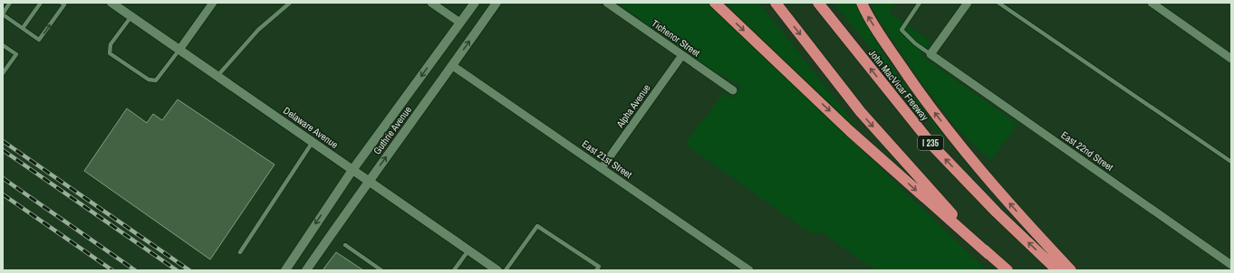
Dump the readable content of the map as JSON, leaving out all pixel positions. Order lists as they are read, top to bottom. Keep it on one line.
{"streets":{"highway":["John MacVicar Freeway","I 235"],"main road":["Delaware Avenue","Guthrie Avenue"],"street":["Tichenor Street","Alpha Avenue","East 22nd Street","East 21st Street"]},"crossings":[["Tichenor Street","Alpha Avenue"],["Alpha Avenue","East 21st Street"],["Delaware Avenue","Guthrie Avenue"],["Guthrie Avenue","East 21st Street"]]}
